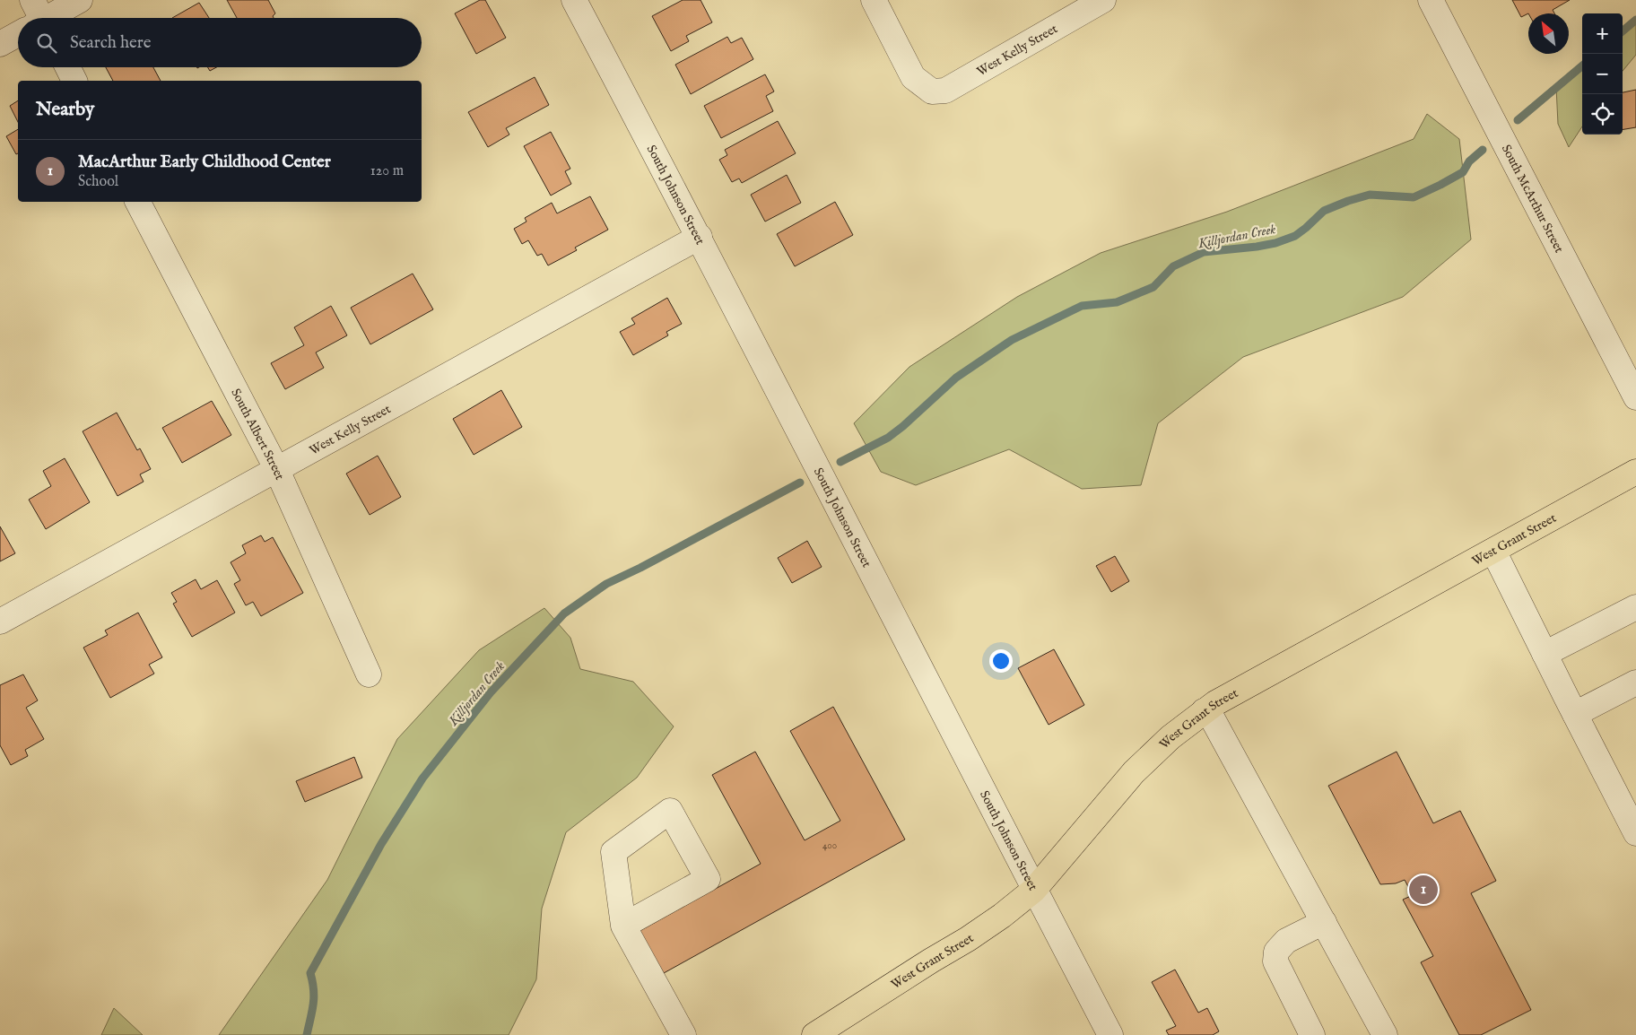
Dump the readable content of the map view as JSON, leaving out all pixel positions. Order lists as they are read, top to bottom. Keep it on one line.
{"streets":{"main road":["West Grant Street"],"street":["West Kelly Street","South Johnson Street","South McArthur Street","South Albert Street"]},"crossings":[["West Kelly Street","South Johnson Street"],["West Kelly Street","South Albert Street"],["South Johnson Street","West Grant Street"]],"water":["Killjordan Creek"],"house_numbers":["400"],"north":"top left","page":{"map_buttons":["+","−"],"search":"Search here","heading":"Nearby","list":[{"mark":"1","name":"MacArthur Early Childhood Center","note":"School","value":"120 m"}],"pins":"1"}}
